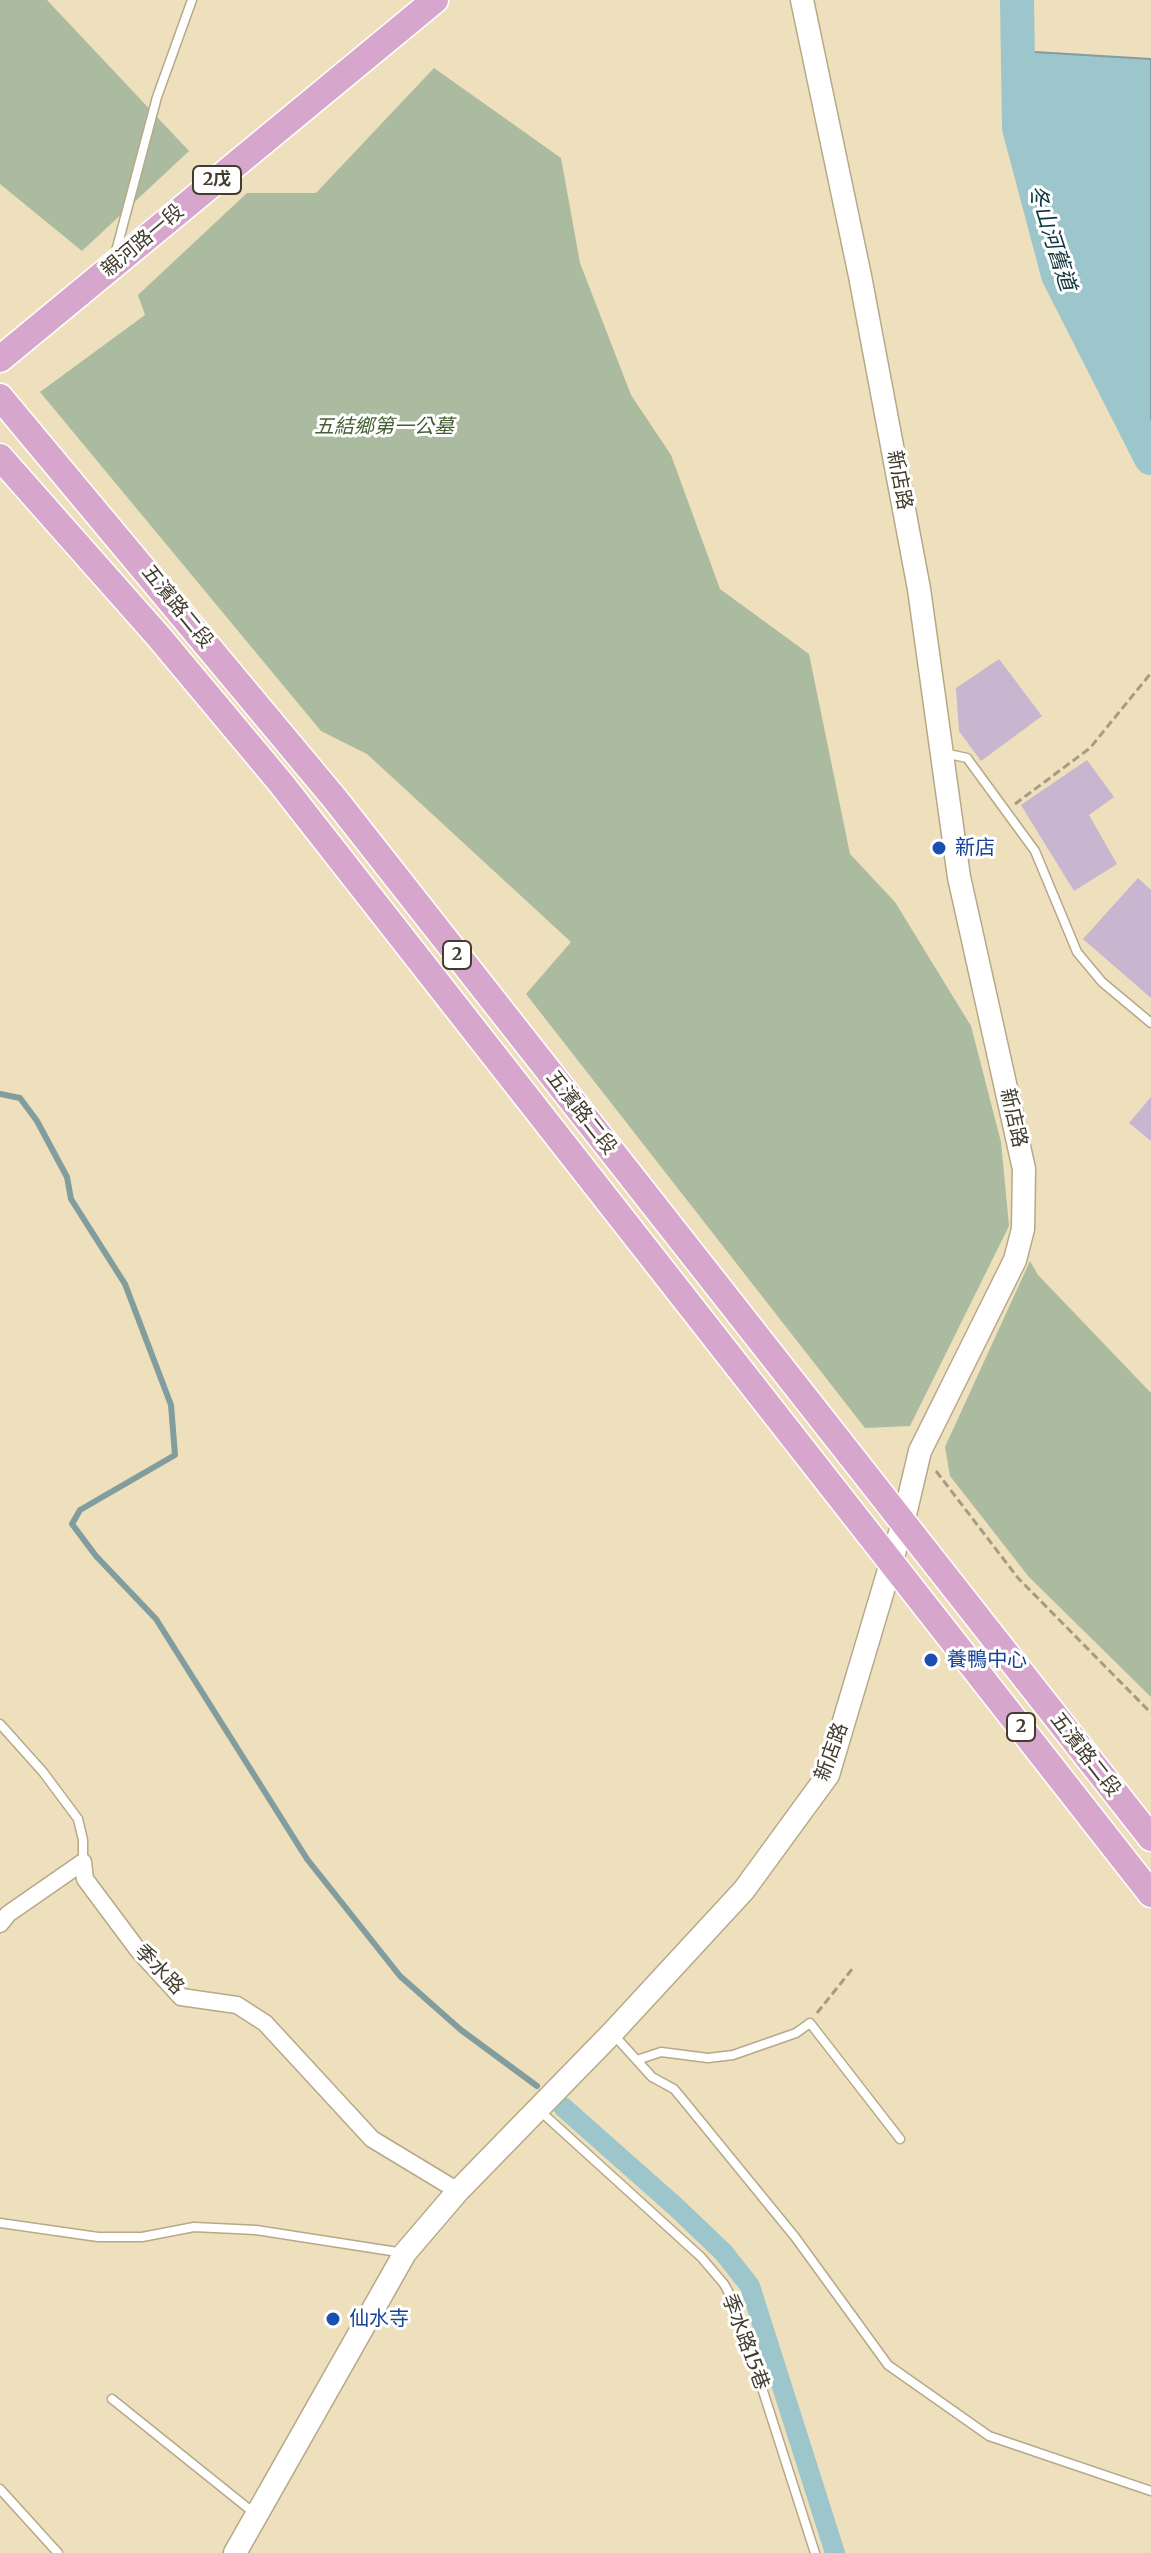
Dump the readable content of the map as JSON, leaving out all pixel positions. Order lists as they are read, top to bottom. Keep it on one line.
{"streets":{"main road":["2戊","親河路一段","五濱路二段","2"],"street":["新店路","季水路"],"lane":["季水路15巷"]},"crossings":[["新店路","五濱路二段"],["新店路","季水路15巷"]],"water":["冬山河舊道"],"parks":["五結鄉第一公墓"],"places":["新店","養鴨中心","仙水寺"]}
